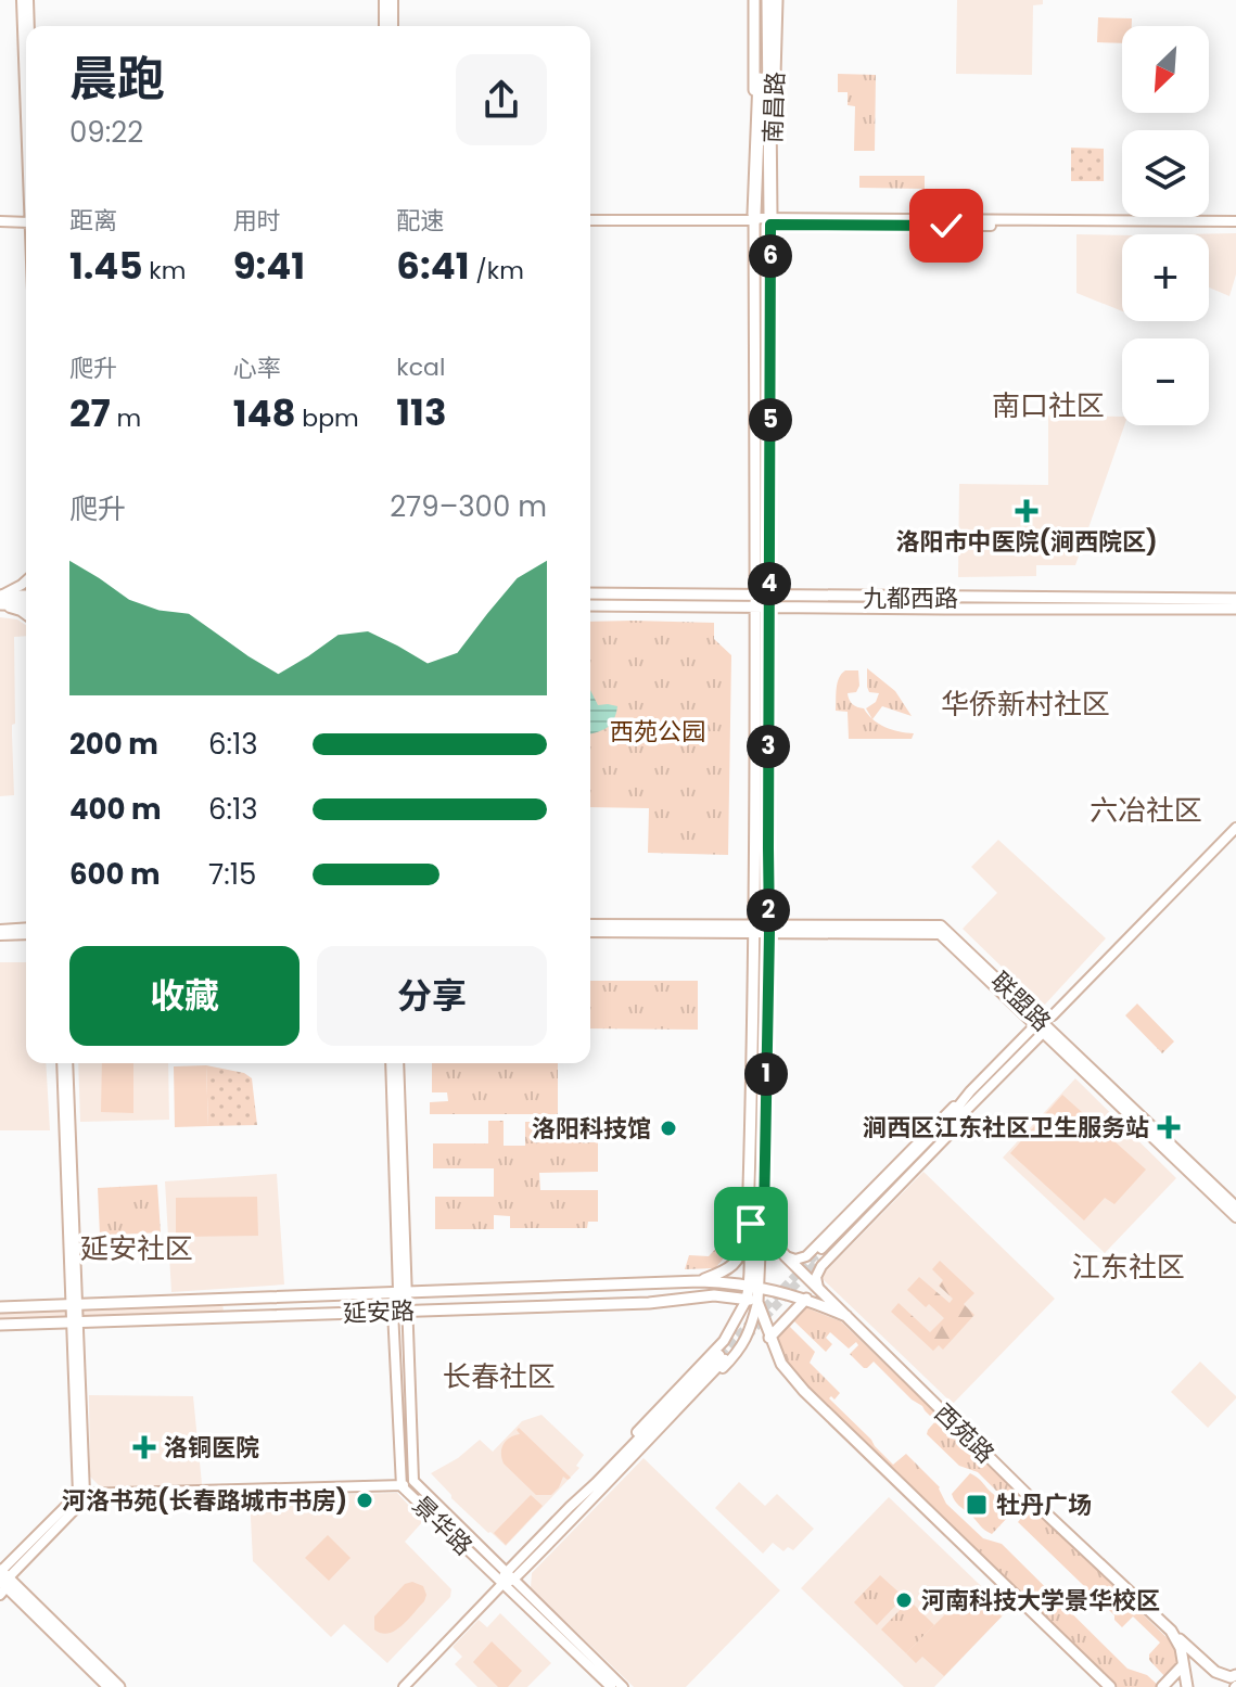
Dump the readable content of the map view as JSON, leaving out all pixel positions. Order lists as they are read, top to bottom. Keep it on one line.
{"streets":{"highway":["南昌路"],"main road":["九都西路","联盟路","延安路","西苑路","景华路"]},"crossings":[["南昌路","九都西路"],["南昌路","联盟路"],["南昌路","延安路"],["南昌路","西苑路"],["延安路","西苑路"],["延安路","景华路"]],"districts":["南口社区","华侨新村社区","六冶社区","延安社区","江东社区","长春社区"],"parks":["西苑公园"],"places":{"health":["洛阳市中医院(涧西院区)","涧西区江东社区卫生服务站","洛铜医院"],"other":["洛阳科技馆","河洛书苑(长春路城市书房)","河南科技大学景华校区"],"transit":["牡丹广场"]},"north":"bottom left","page":{"map_buttons":["+","−"],"heading":["晨跑","09:22"],"stats":[["距离","1.45 km"],["用时","9:41"],["配速","6:41 /km"],["爬升","27 m"],["心率","148 bpm"],["kcal","113"]],"pins":["6","5","4","3","2","1"],"chart":["爬升","279–300 m"],"list":[{"name":"200 m","note":"6:13"},{"name":"400 m","note":"6:13"},{"name":"600 m","note":"7:15"}],"buttons":["收藏","分享"]}}
